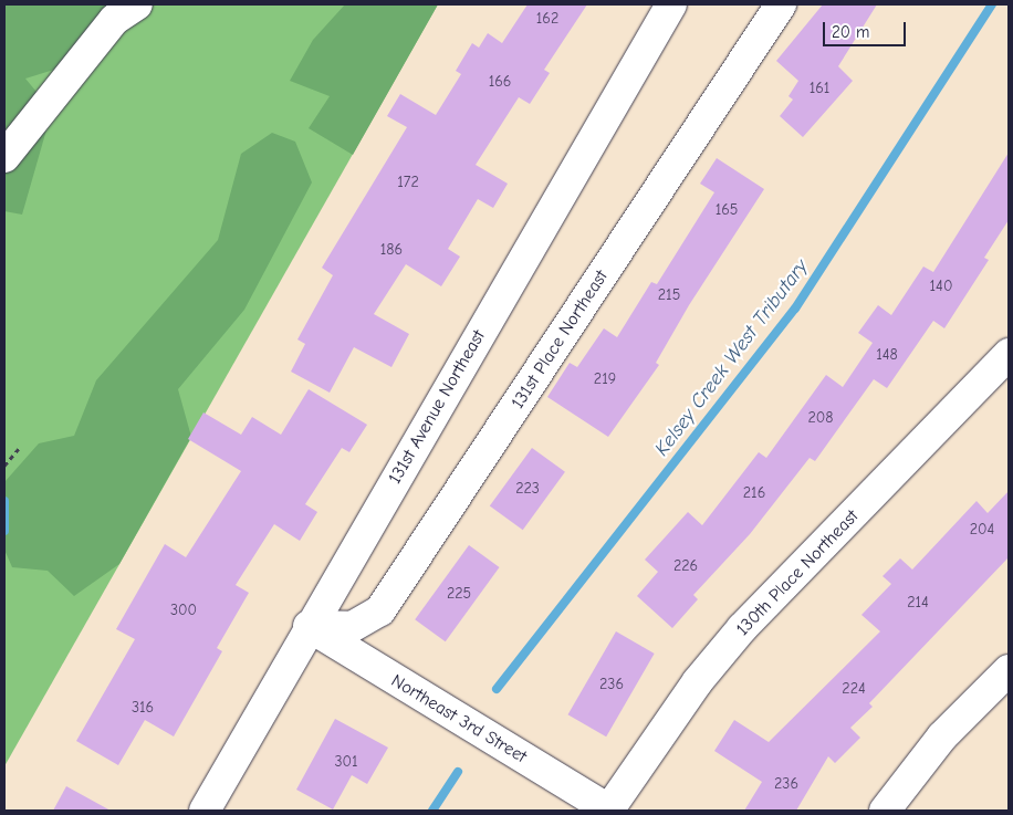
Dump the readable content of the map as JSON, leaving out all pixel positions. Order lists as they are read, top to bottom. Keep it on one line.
{"streets":{"street":["131st Place Northeast","131st Avenue Northeast","130th Place Northeast","Northeast 3rd Street"]},"crossings":[["131st Place Northeast","131st Avenue Northeast"],["131st Place Northeast","Northeast 3rd Street"],["131st Avenue Northeast","Northeast 3rd Street"],["130th Place Northeast","Northeast 3rd Street"]],"water":["Kelsey Creek West Tributary"],"house_numbers":["162","166","161","172","165","186","140","215","148","219","208","223","216","204","226","225","214","300","236","224","316","301","236"],"scale_bar":"20 m"}
